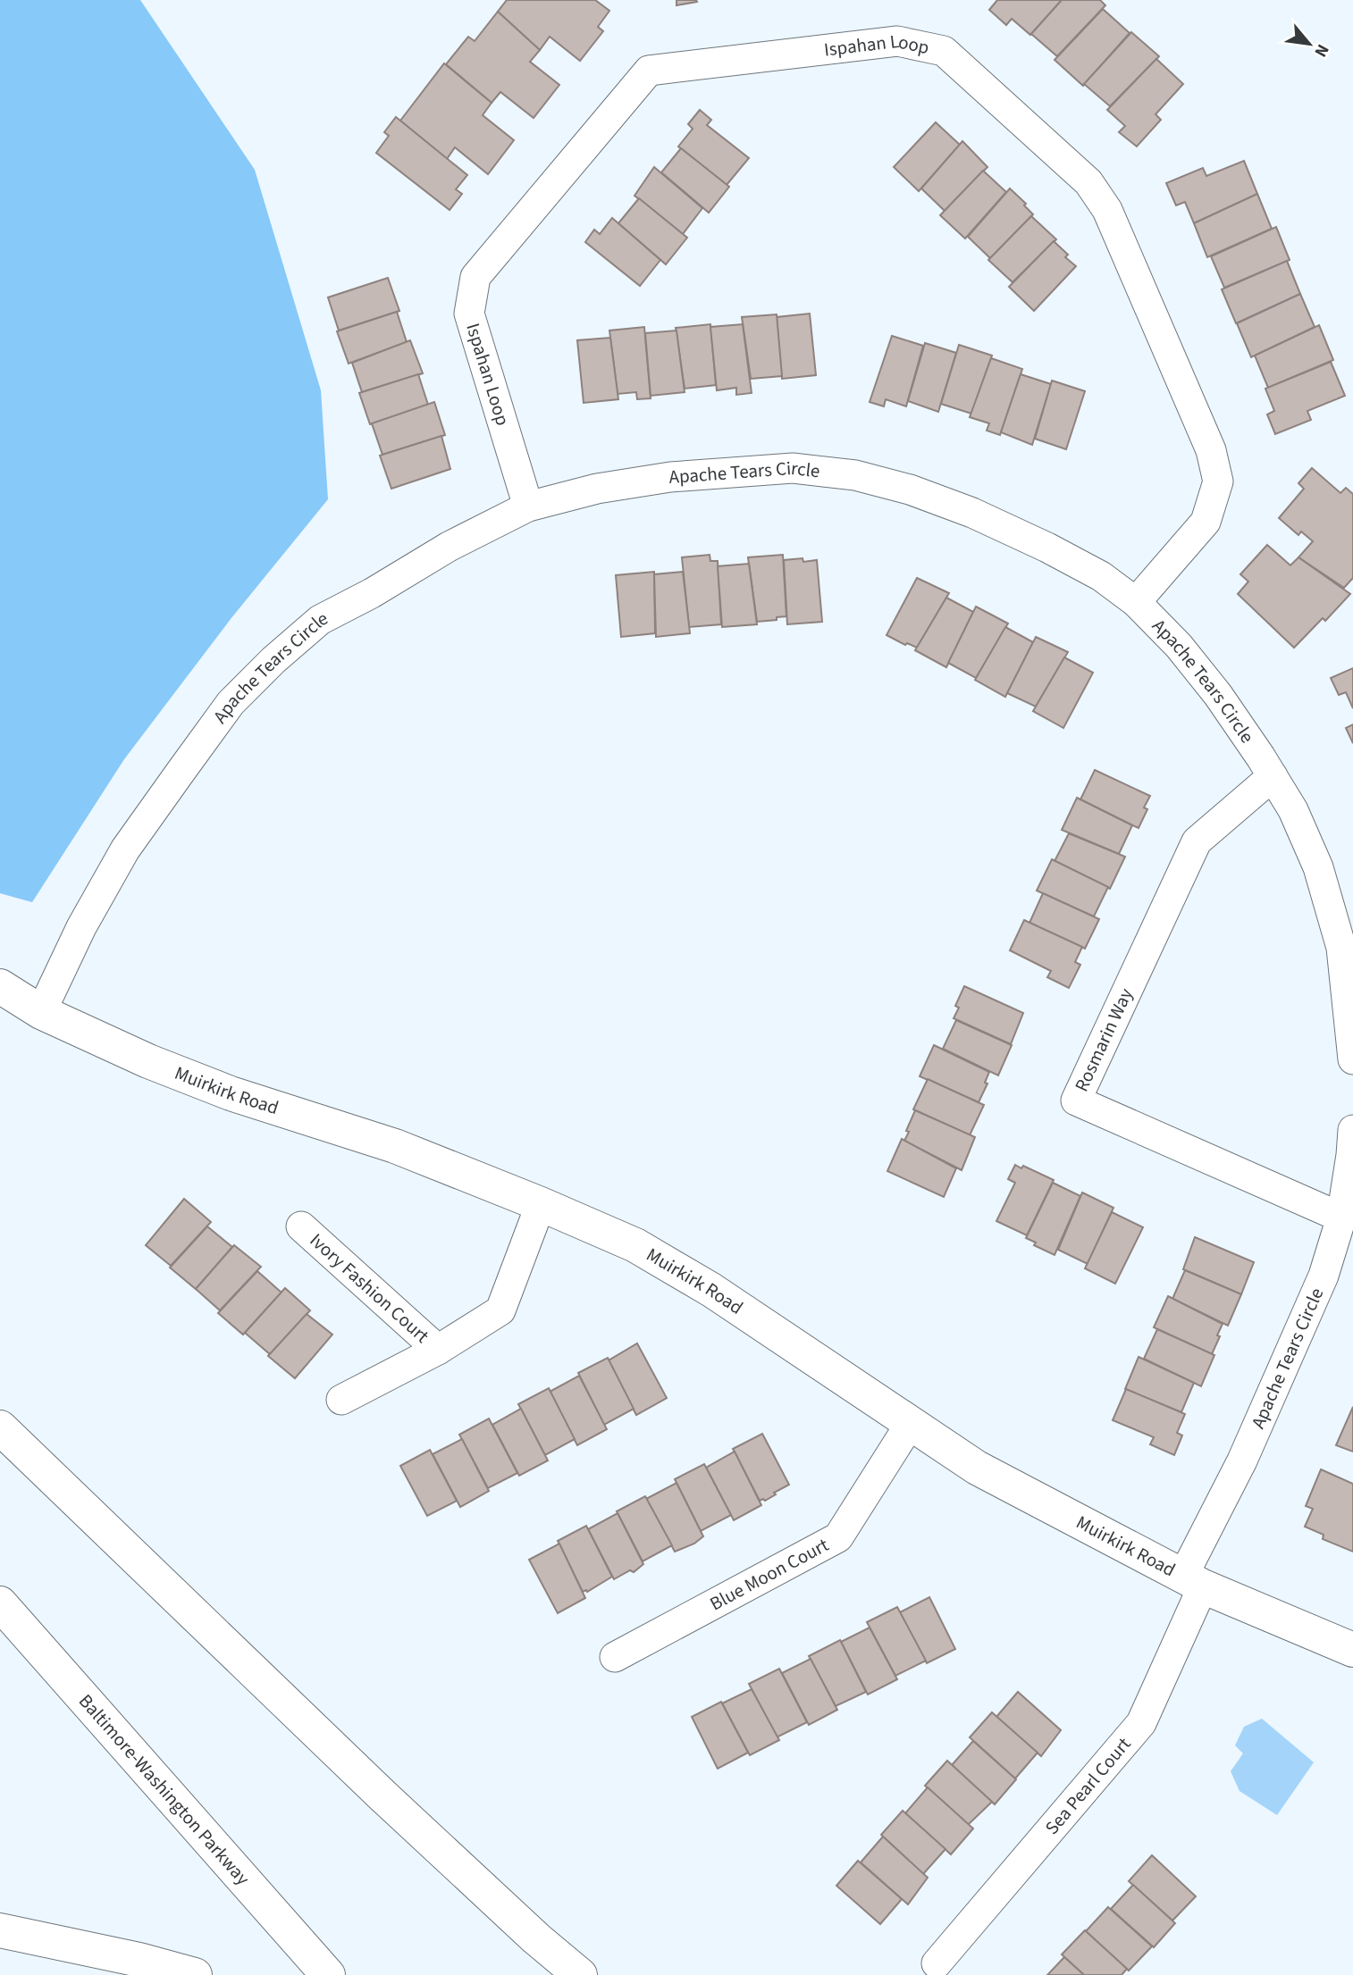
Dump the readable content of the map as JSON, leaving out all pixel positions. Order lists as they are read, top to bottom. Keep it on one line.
{"streets":{"main road":["Muirkirk Road","Baltimore-Washington Parkway"],"street":["Ispahan Loop","Apache Tears Circle","Rosmarin Way","Ivory Fashion Court","Blue Moon Court","Sea Pearl Court"]},"crossings":[["Ispahan Loop","Apache Tears Circle"],["Apache Tears Circle","Rosmarin Way"],["Apache Tears Circle","Muirkirk Road"],["Apache Tears Circle","Sea Pearl Court"],["Muirkirk Road","Ivory Fashion Court"],["Muirkirk Road","Blue Moon Court"],["Muirkirk Road","Sea Pearl Court"]],"north":"bottom right"}
